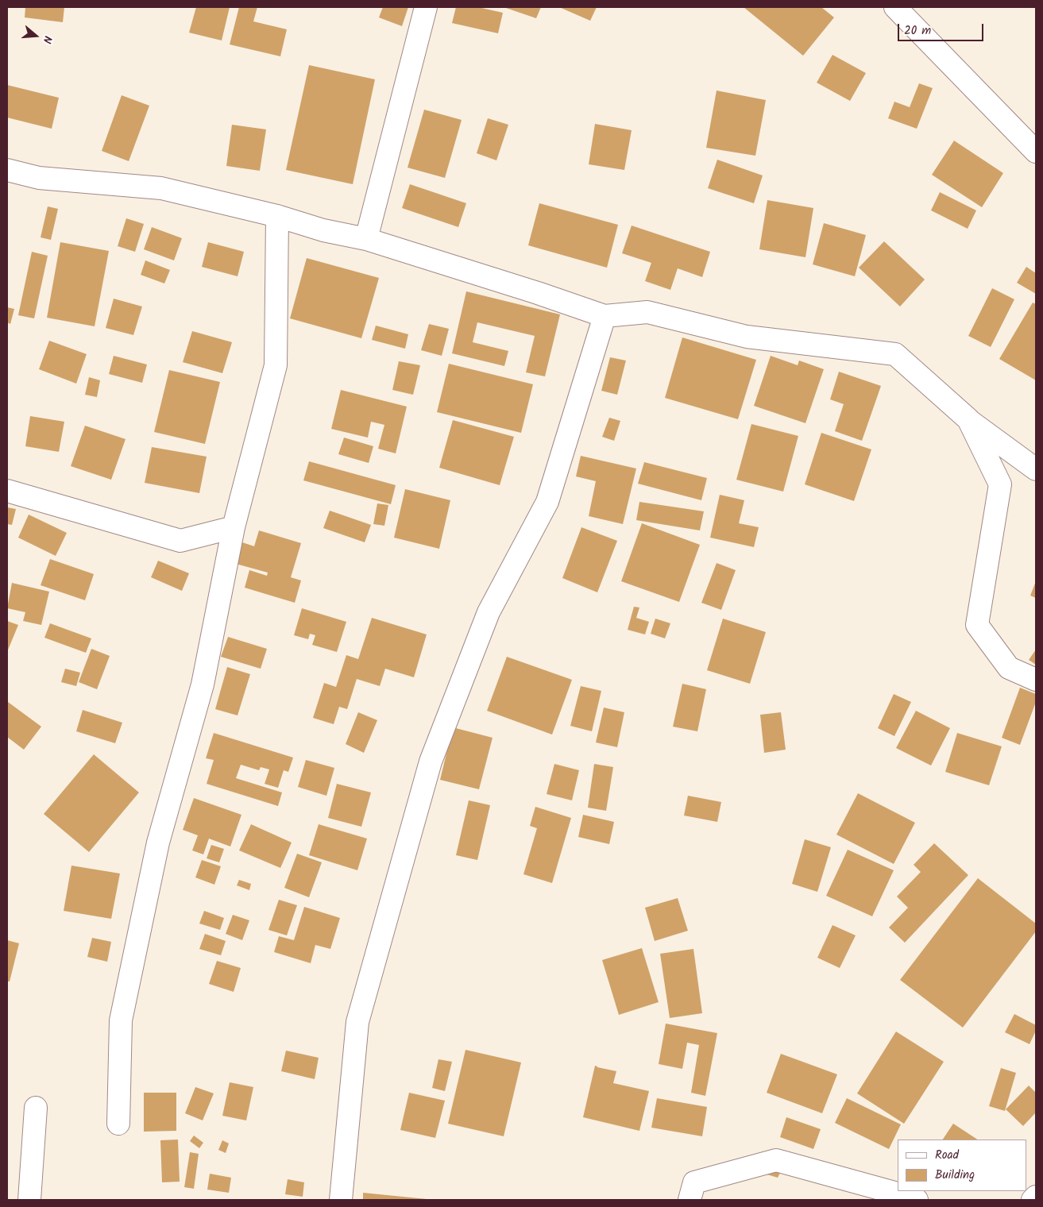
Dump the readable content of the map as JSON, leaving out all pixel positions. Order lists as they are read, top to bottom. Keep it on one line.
{"legend":["Road","Building"],"scale_bar":"20 m","north":"right"}
